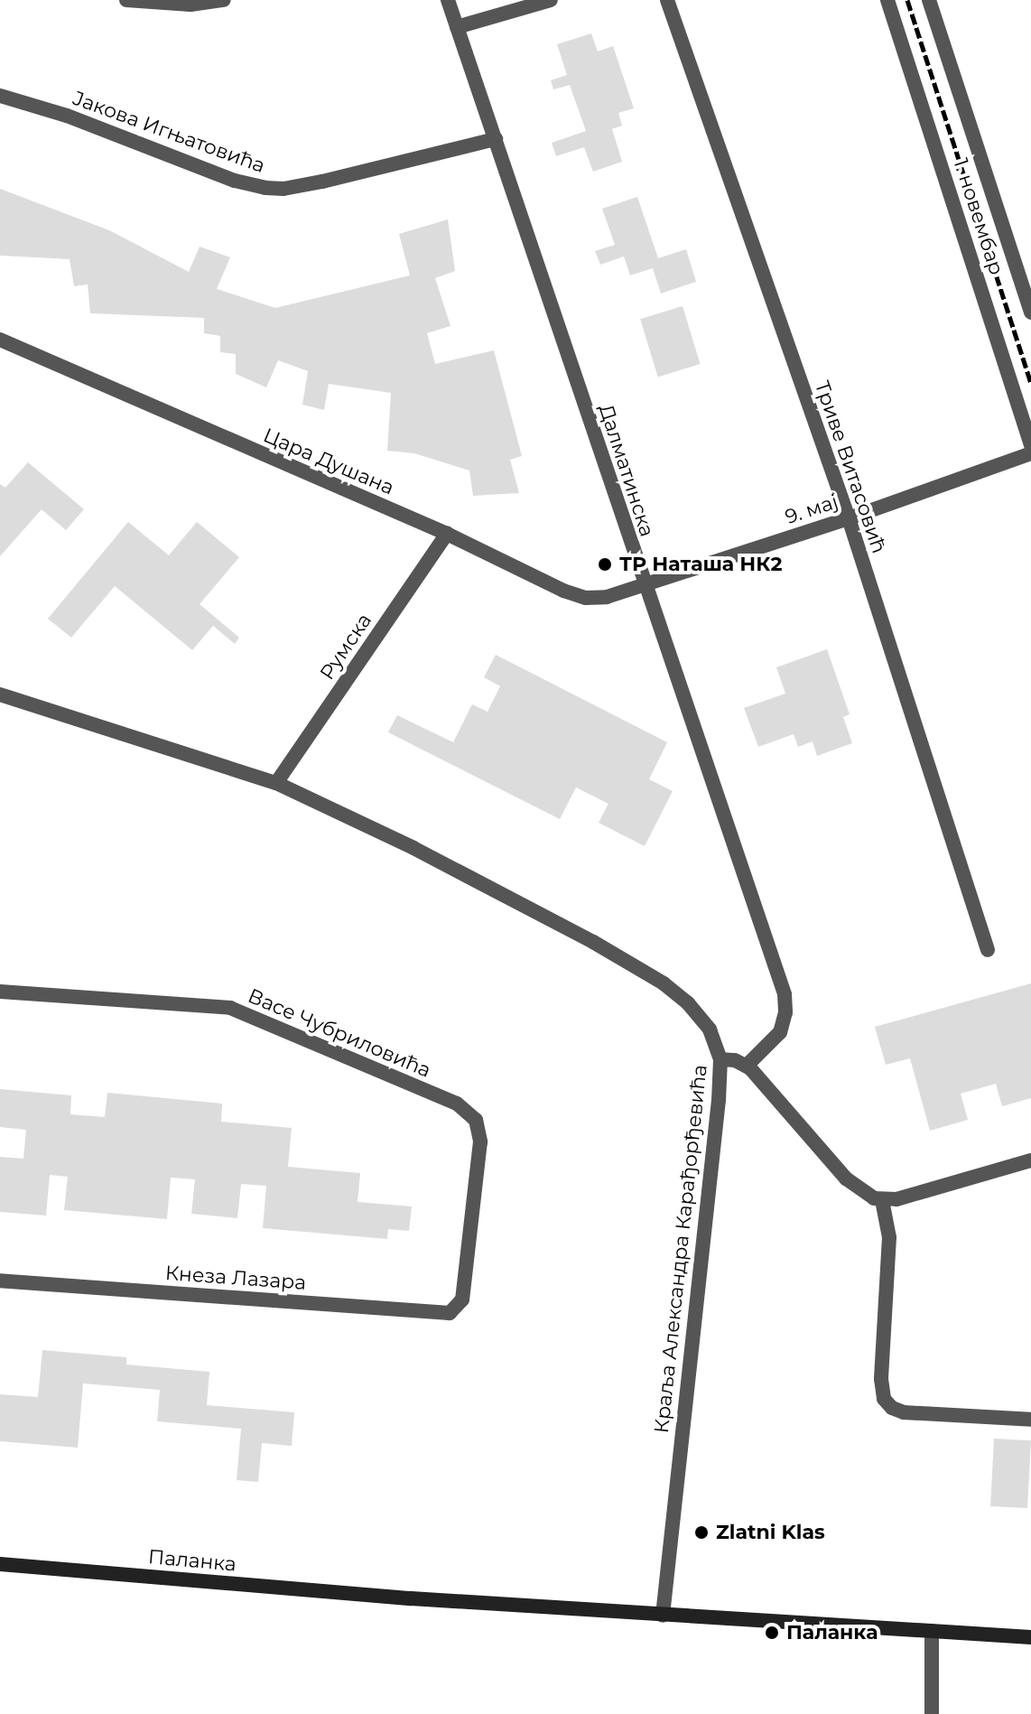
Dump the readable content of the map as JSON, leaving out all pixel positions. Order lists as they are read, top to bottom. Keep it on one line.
{"streets":{"main road":["Паланка"],"street":["Јакова Игњатовића","1. новембар","Цара Душана","Триве Витасовић","Далматинска","9. мај","Румска","Васе Чубриловића","Краља Александра Карађорђевића","Кнеза Лазара"]},"crossings":[["Јакова Игњатовића","Далматинска"],["Цара Душана","Далматинска"],["Цара Душана","9. мај"],["Цара Душана","Румска"],["Триве Витасовић","9. мај"],["Далматинска","9. мај"],["Румска","Краља Александра Карађорђевића"],["Васе Чубриловића","Кнеза Лазара"],["Краља Александра Карађорђевића","Паланка"]],"places":["ТР Наташа НК2","Zlatni Klas","Паланка"]}
